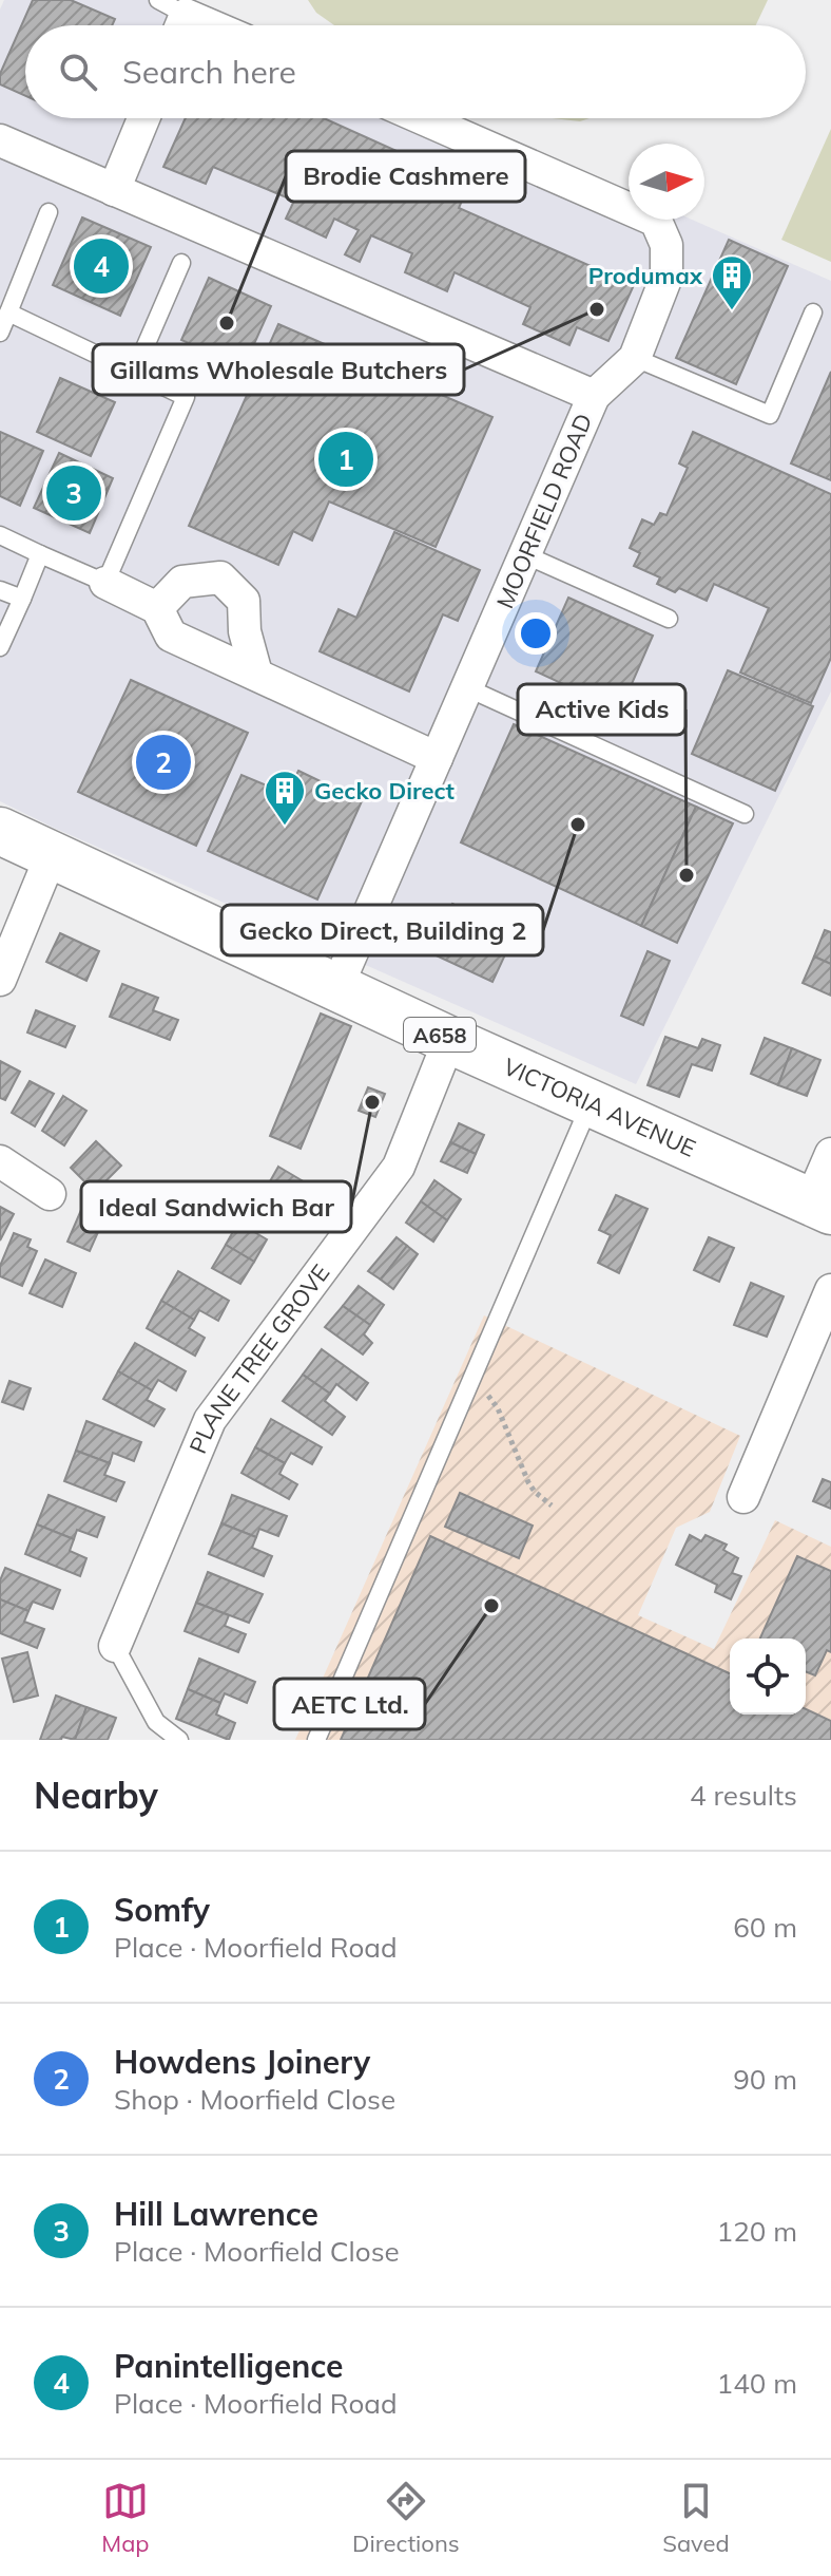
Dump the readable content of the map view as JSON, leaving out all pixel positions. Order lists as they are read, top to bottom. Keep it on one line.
{"streets":{"highway":["A658","VICTORIA AVENUE"],"street":["MOORFIELD ROAD","PLANE TREE GROVE"]},"crossings":[["MOORFIELD ROAD","VICTORIA AVENUE"],["VICTORIA AVENUE","PLANE TREE GROVE"]],"places":{"other":["Gillams Wholesale Butchers","Brodie Cashmere","Gecko Direct, Building 2","Active Kids","Ideal Sandwich Bar","AETC Ltd."],"building":["Produmax","Gecko Direct"]},"north":"right","page":{"search":"Search here","pins":["4","1","3","2"],"heading":["Nearby","4 results"],"list":[{"mark":"1","name":"Somfy","note":"Place · Moorfield Road","value":"60 m"},{"mark":"2","name":"Howdens Joinery","note":"Shop · Moorfield Close","value":"90 m"},{"mark":"3","name":"Hill Lawrence","note":"Place · Moorfield Close","value":"120 m"},{"mark":"4","name":"Panintelligence","note":"Place · Moorfield Road","value":"140 m"}],"nav":["Map","Directions","Saved"]}}
